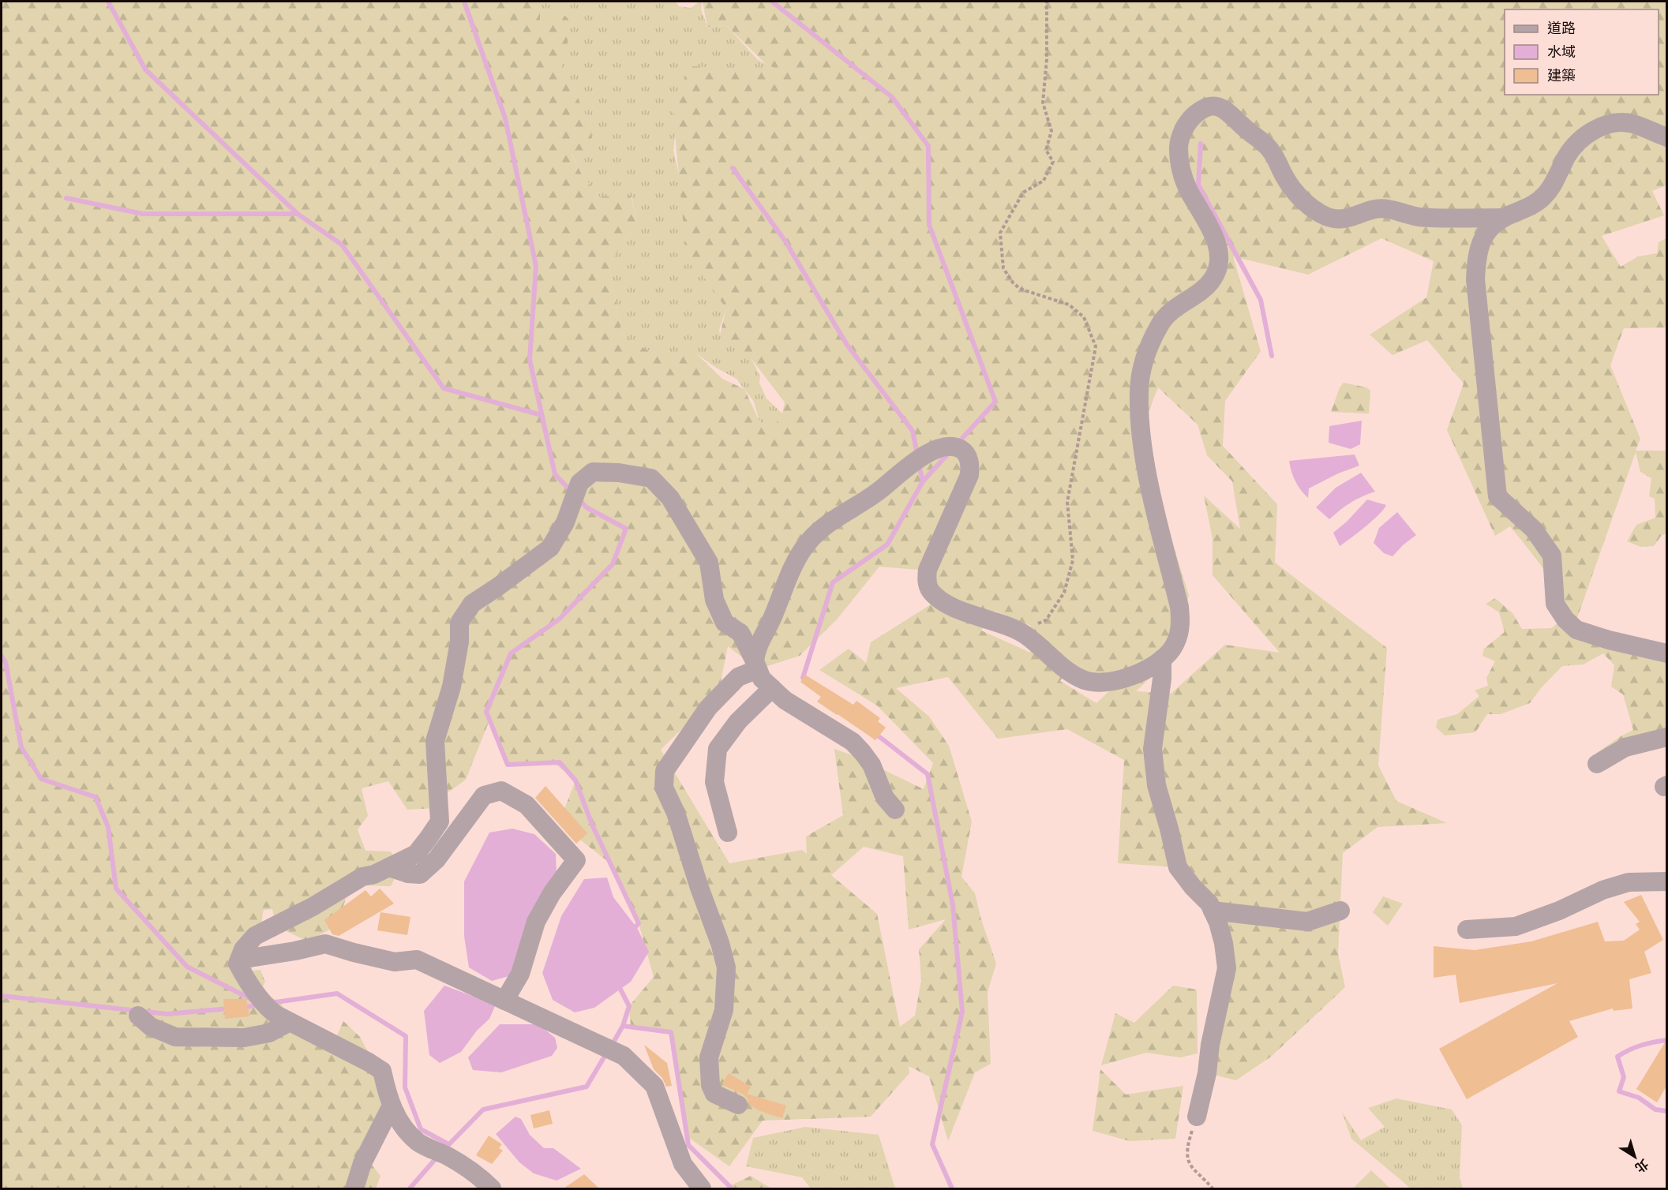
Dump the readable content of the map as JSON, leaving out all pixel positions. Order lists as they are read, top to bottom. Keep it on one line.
{"legend":["道路","水域","建築"],"north":"bottom right"}
